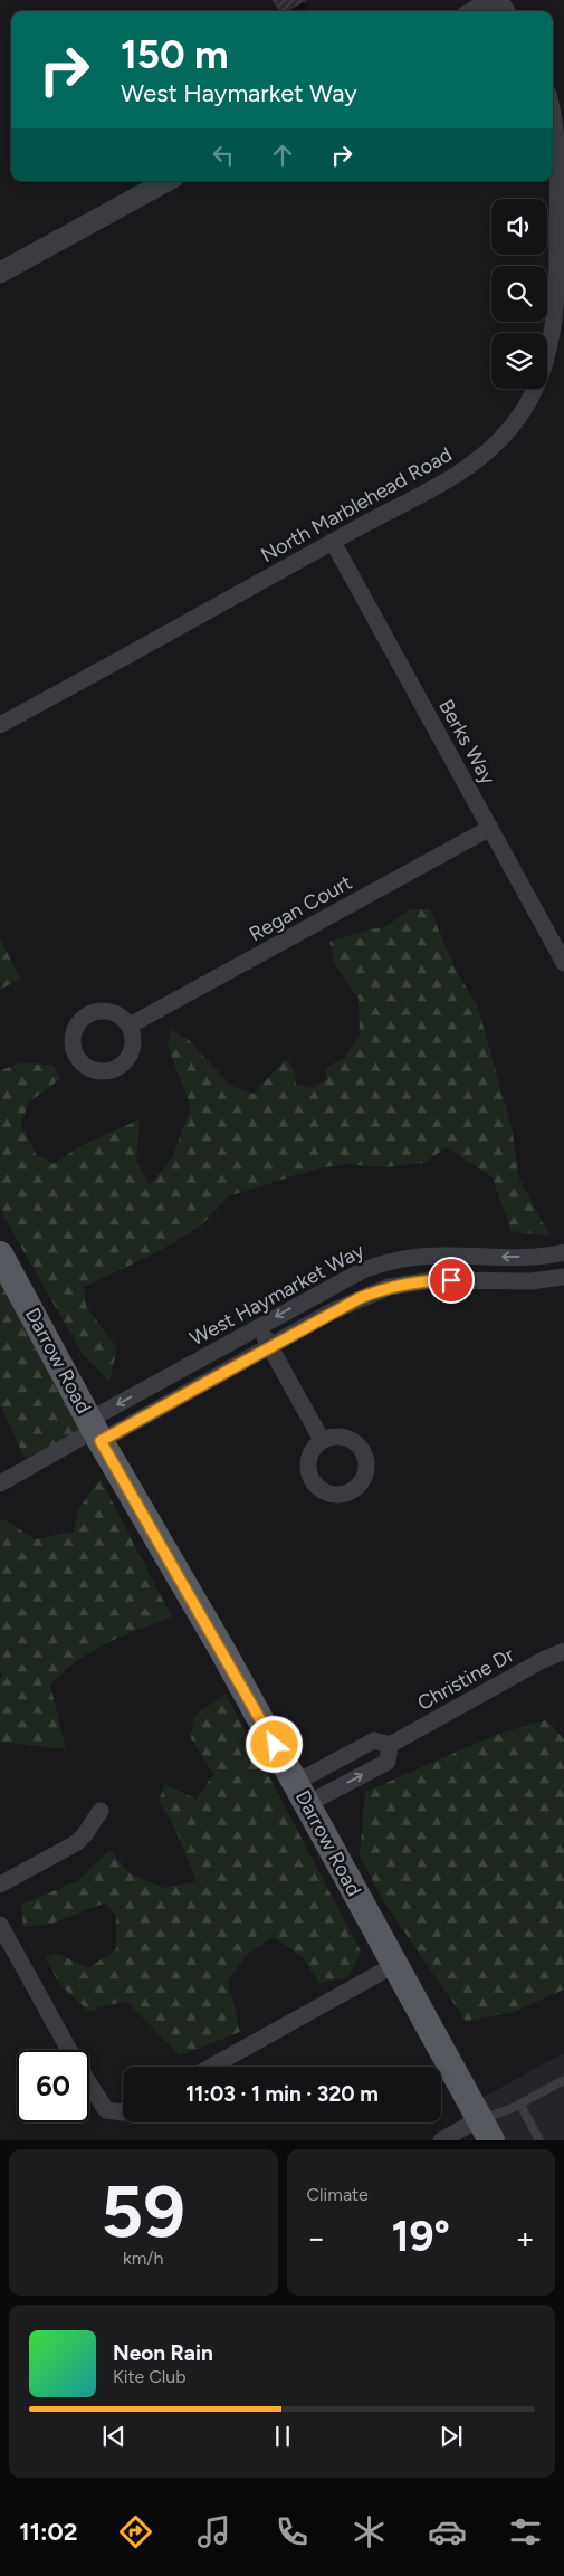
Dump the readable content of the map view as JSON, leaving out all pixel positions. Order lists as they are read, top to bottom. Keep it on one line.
{"streets":{"main road":["Darrow Road"],"street":["North Marblehead Road","Berks Way","Regan Court","West Haymarket Way","Christine Dr"]},"crossings":[["North Marblehead Road","Berks Way"],["Berks Way","Regan Court"],["West Haymarket Way","Darrow Road"],["Darrow Road","Christine Dr"]],"page":{"turn":["150 m","West Haymarket Way"],"limit":"60","trip":"11:03 · 1 min · 320 m","tile":[["59","km/h"],"Climate"],"heat":["−","19°","+"],"song":["Neon Rain","Kite Club"],"tabs":"11:02"}}
